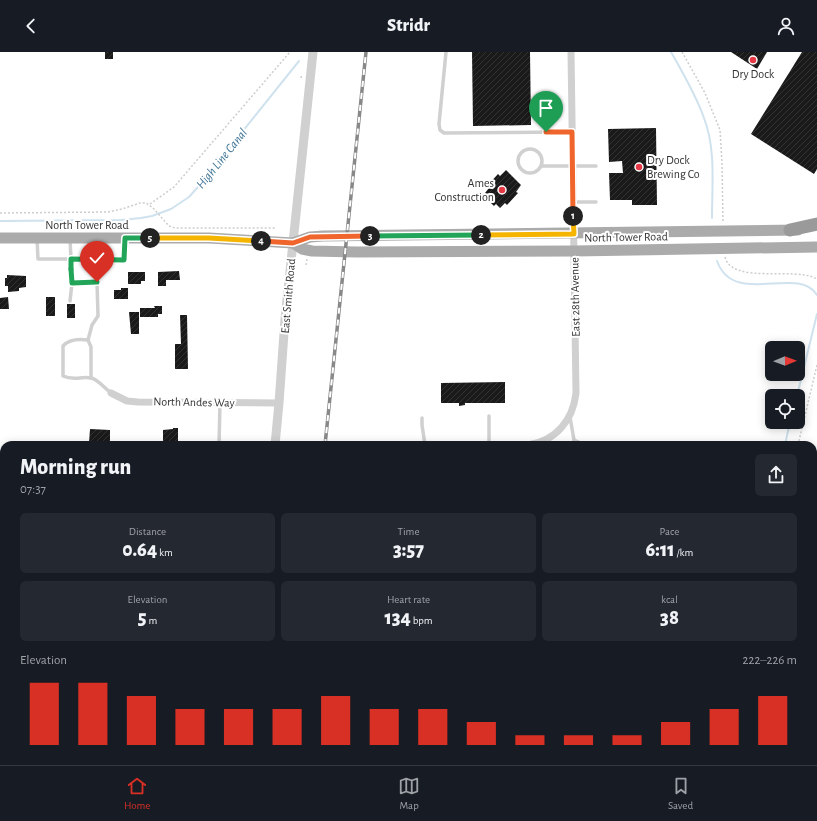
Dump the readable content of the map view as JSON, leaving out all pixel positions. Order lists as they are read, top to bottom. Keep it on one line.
{"streets":{"main road":["North Tower Road"],"street":["East Smith Road","East 28th Avenue","North Andes Way"]},"crossings":[["North Tower Road","East Smith Road"],["North Tower Road","East 28th Avenue"],["East Smith Road","North Andes Way"]],"water":["High Line Canal"],"places":["Dry Dock","Dry Dock Brewing Co","Ames Construction"],"north":"right","page":{"header":"Stridr","pins":["1","2","3","5","4"],"heading":["Morning run","07:37"],"stats":[["Distance","0.64 km"],["Time","3:57"],["Pace","6:11 /km"],["Elevation","5 m"],["Heart rate","134 bpm"],["kcal","38"]],"chart":["Elevation","222–226 m"],"tabs":["Home","Map","Saved"]}}
